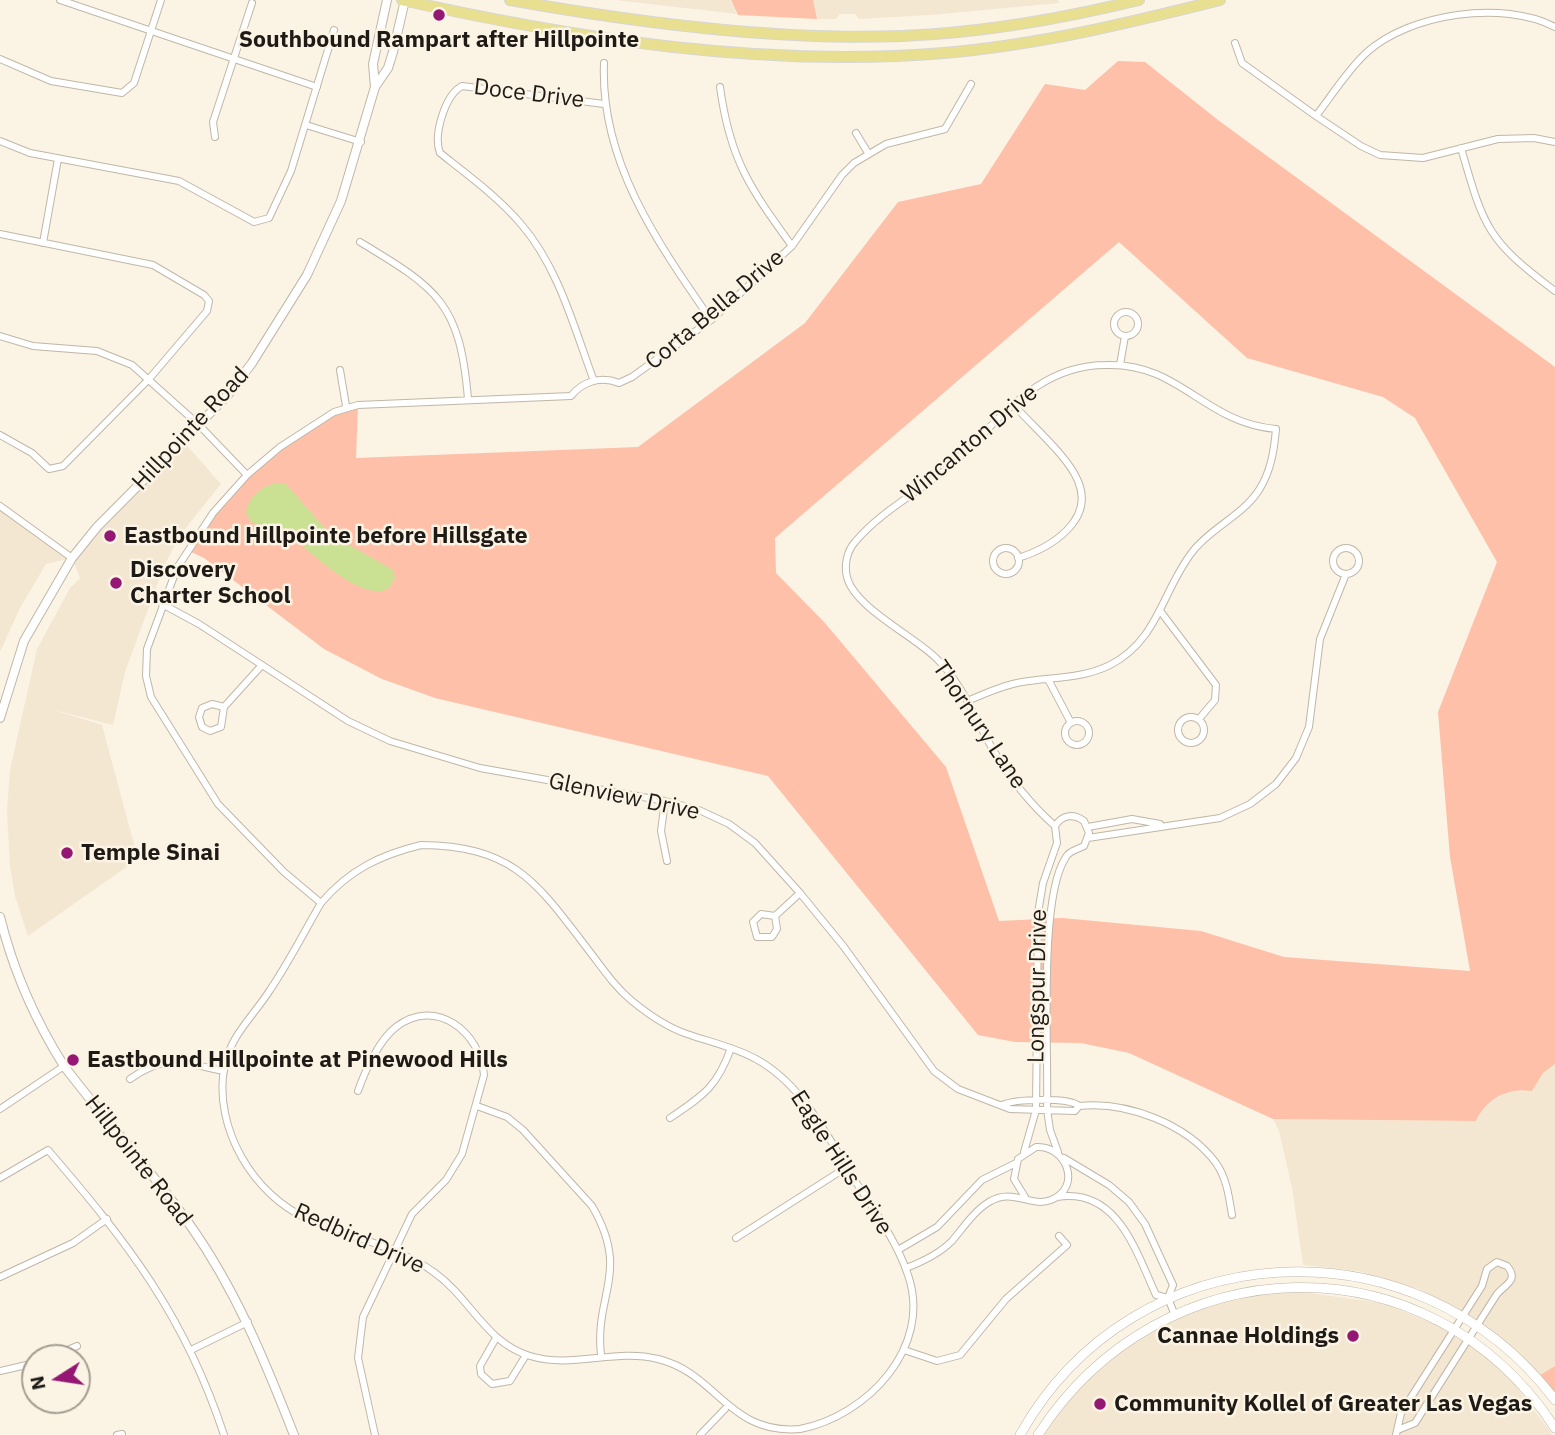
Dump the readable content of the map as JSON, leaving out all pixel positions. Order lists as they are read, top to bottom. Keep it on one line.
{"streets":{"street":["Doce Drive","Corta Bella Drive","Hillpointe Road","Wincanton Drive","Thornury Lane","Glenview Drive","Longspur Drive","Eagle Hills Drive","Redbird Drive"]},"crossings":[["Doce Drive","Corta Bella Drive"],["Corta Bella Drive","Glenview Drive"],["Corta Bella Drive","Eagle Hills Drive"],["Corta Bella Drive","Redbird Drive"],["Wincanton Drive","Thornury Lane"],["Thornury Lane","Longspur Drive"],["Glenview Drive","Longspur Drive"],["Eagle Hills Drive","Redbird Drive"]],"places":["Southbound Rampart after Hillpointe","Eastbound Hillpointe before Hillsgate","Discovery Charter School","Temple Sinai","Eastbound Hillpointe at Pinewood Hills","Cannae Holdings","Community Kollel of Greater Las Vegas"],"north":"left"}
